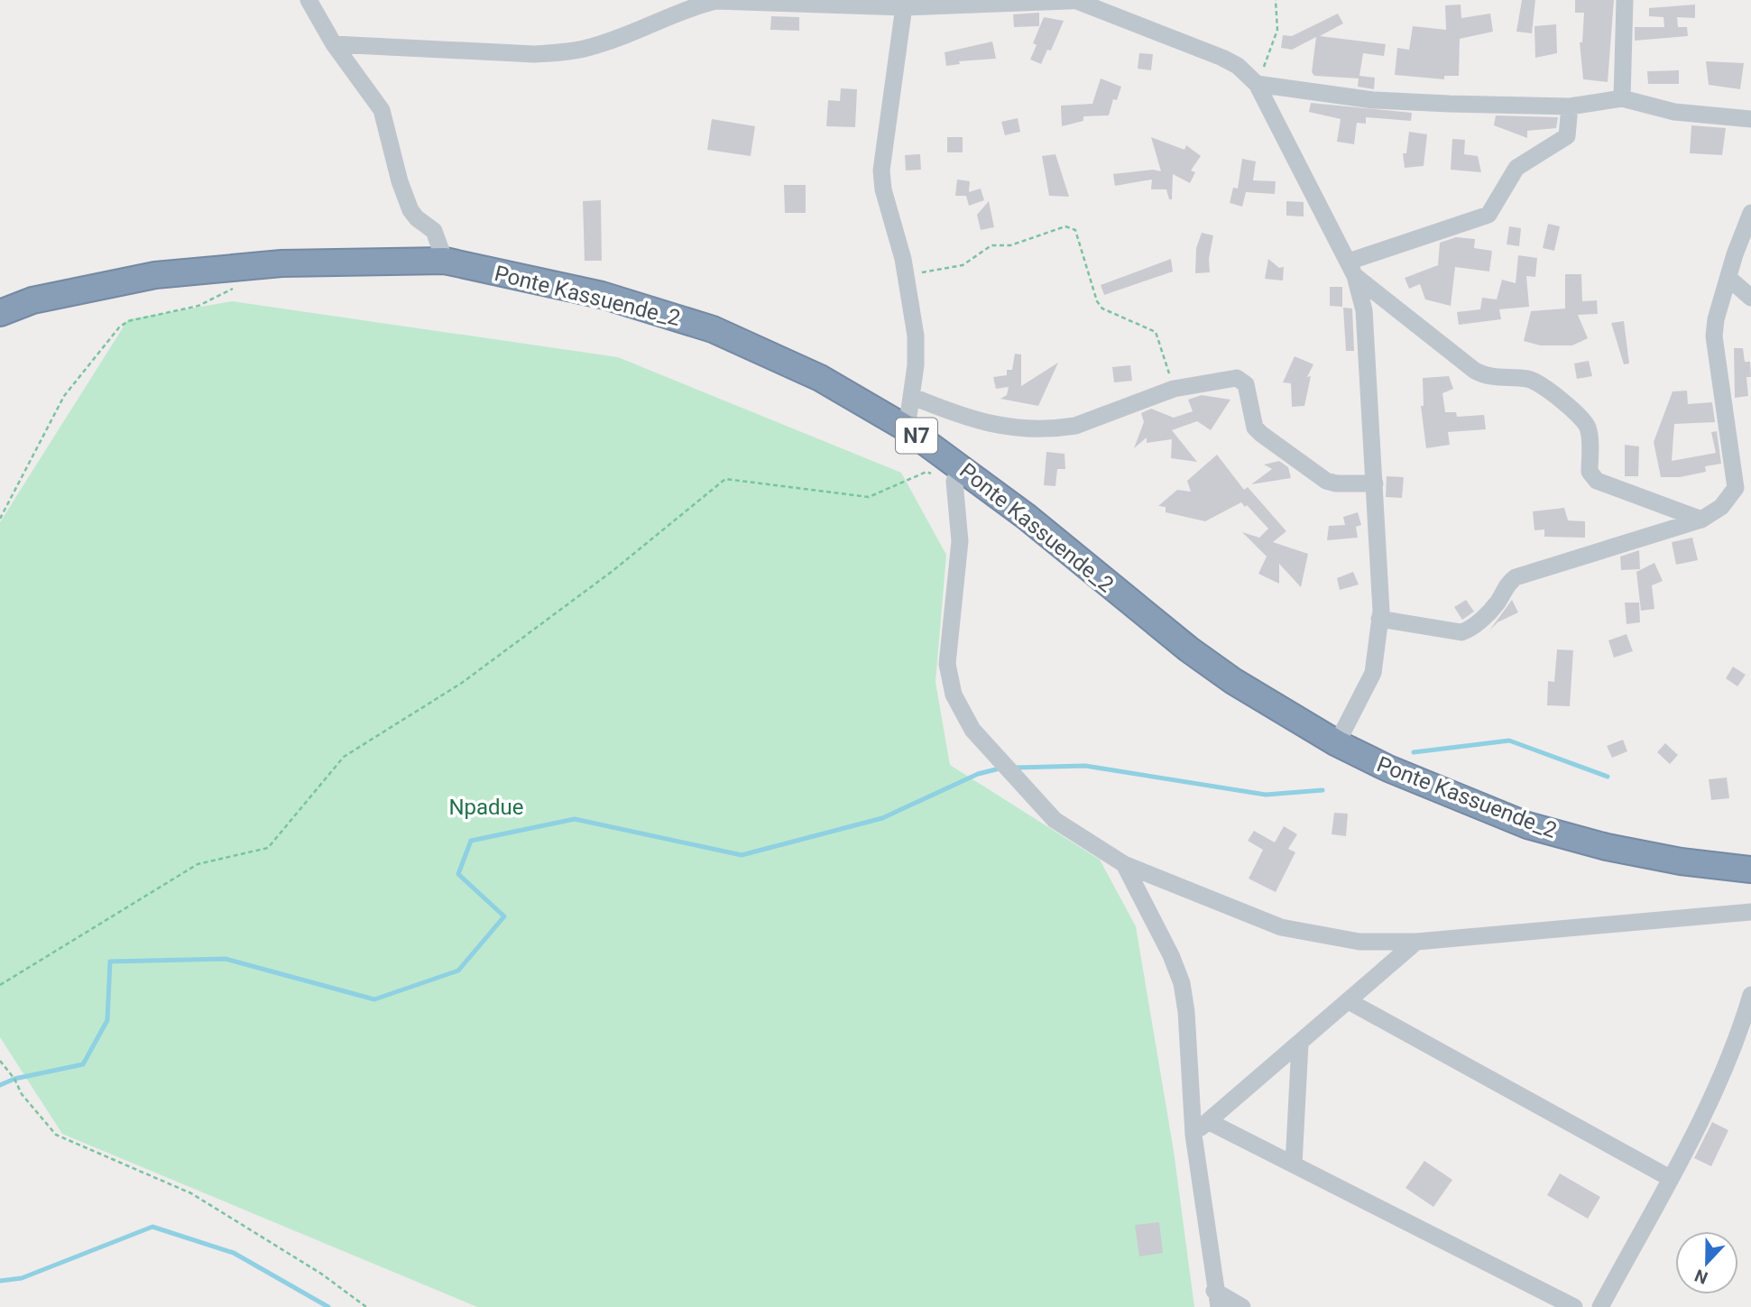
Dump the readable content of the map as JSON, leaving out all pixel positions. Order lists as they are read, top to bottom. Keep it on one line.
{"streets":{"highway":["Ponte Kassuende_2","N7"]},"parks":["Npadue"],"north":"bottom"}
